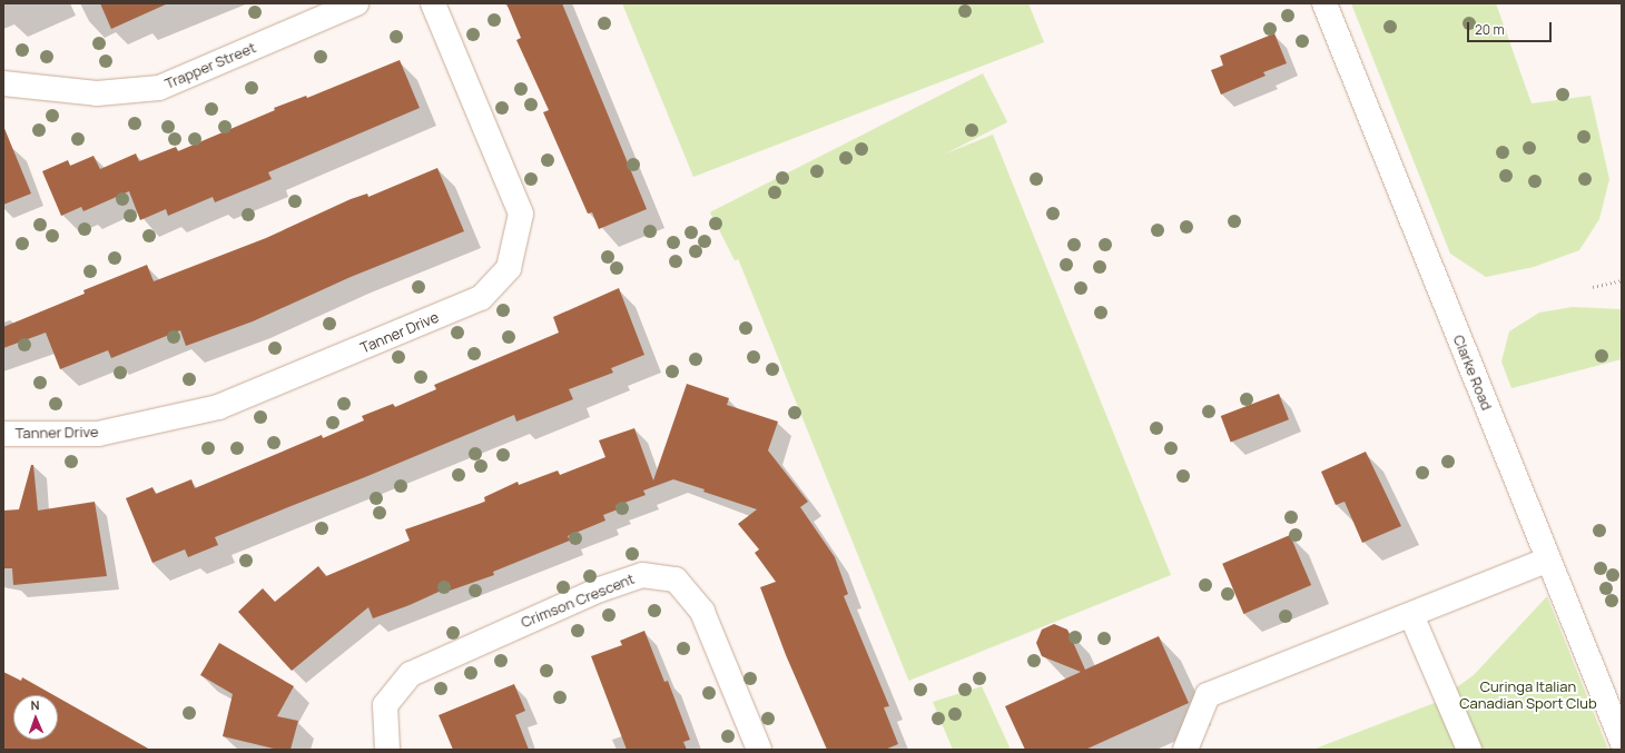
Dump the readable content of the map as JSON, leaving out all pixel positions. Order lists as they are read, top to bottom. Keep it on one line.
{"streets":{"street":["Trapper Street","Tanner Drive","Clarke Road","Crimson Crescent"]},"parks":["Curinga Italian Canadian Sport Club"],"scale_bar":"20 m","north":"top"}
